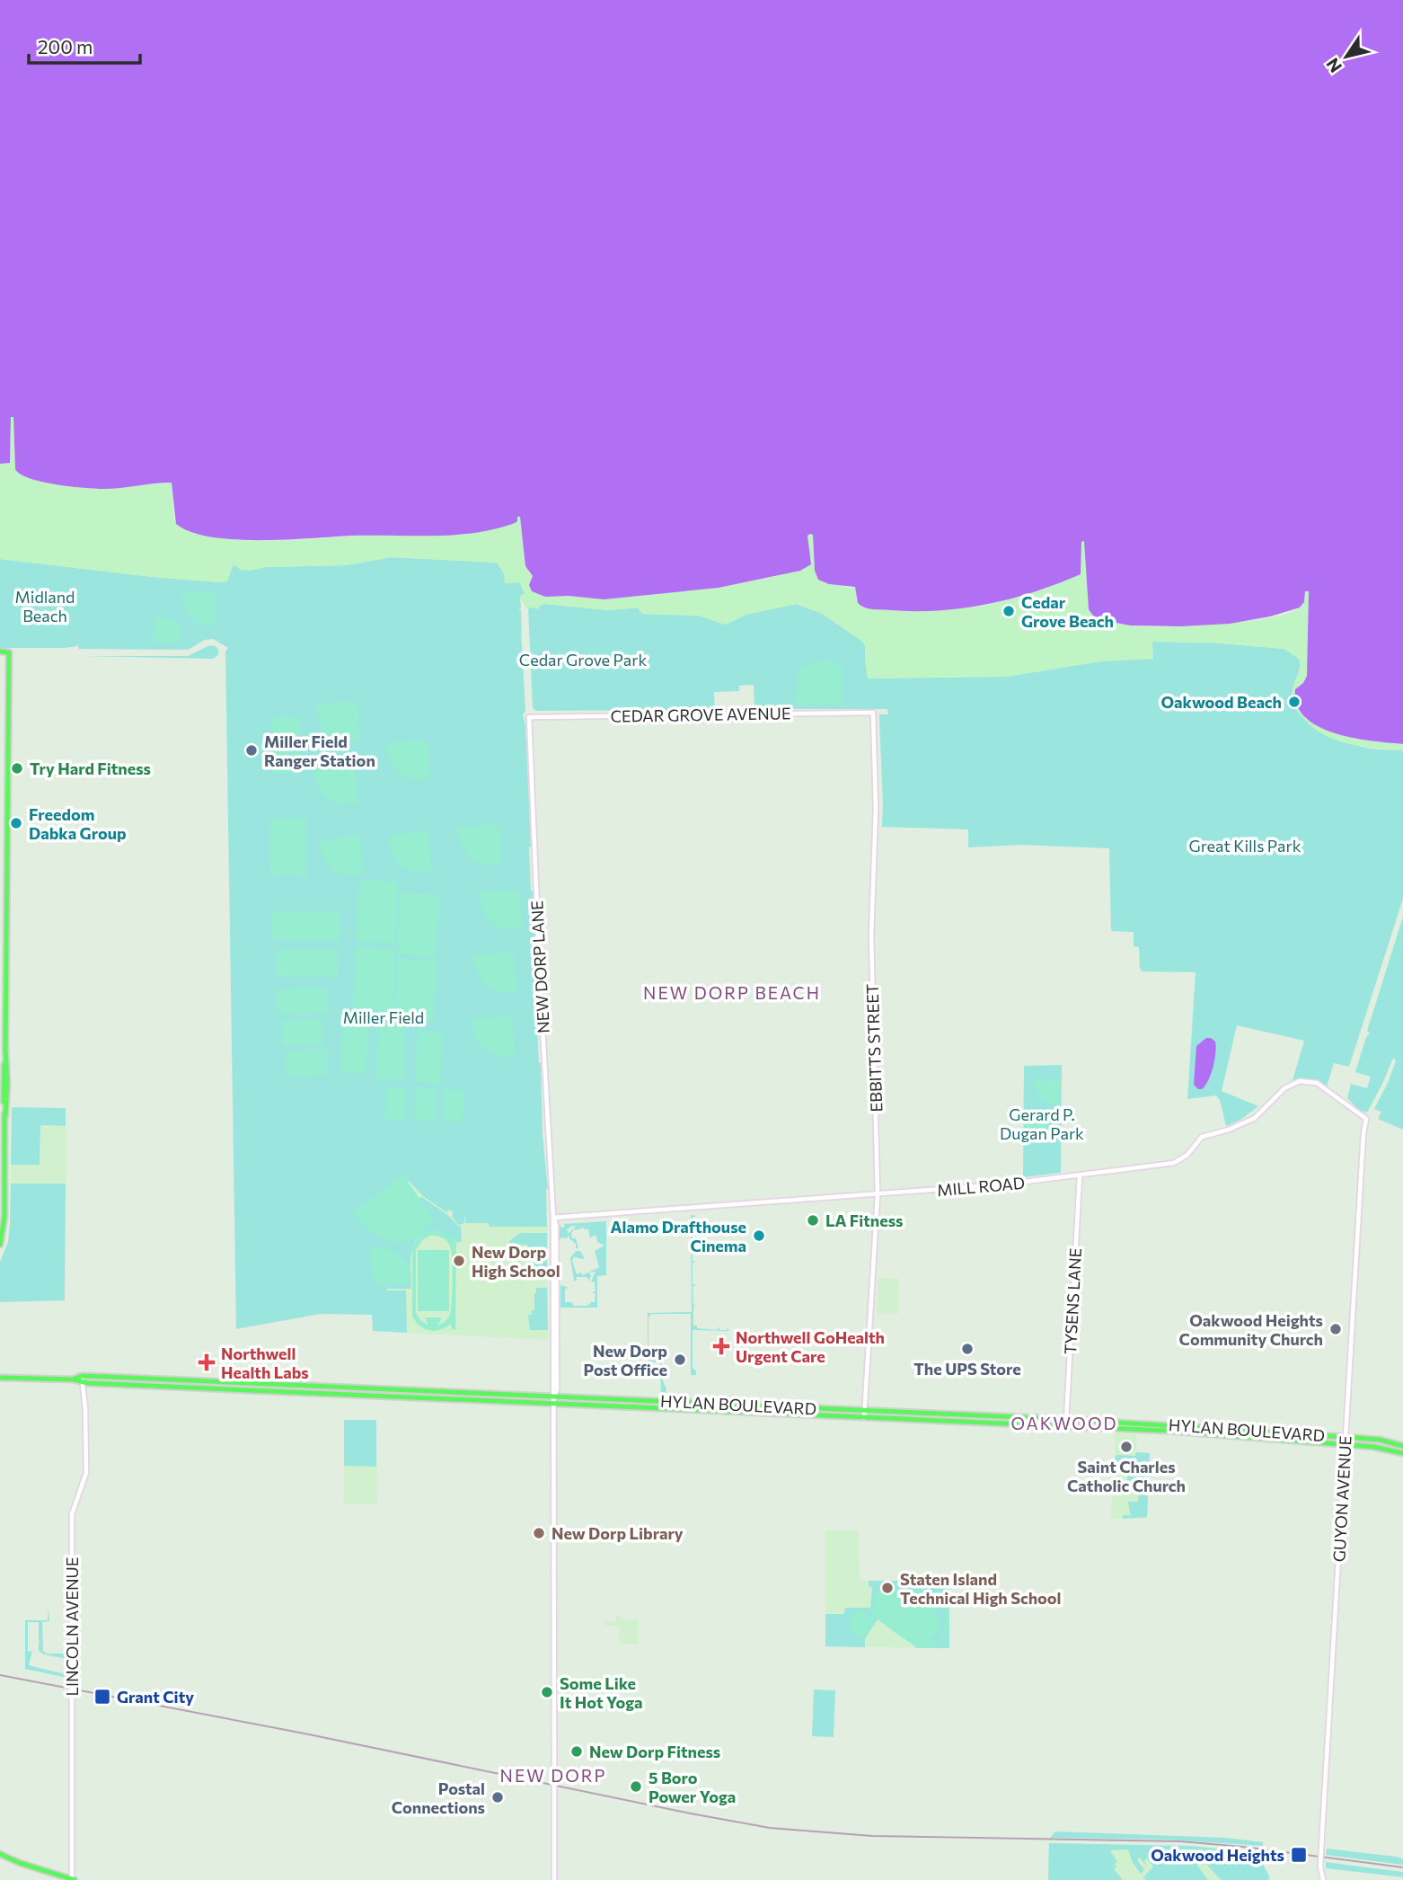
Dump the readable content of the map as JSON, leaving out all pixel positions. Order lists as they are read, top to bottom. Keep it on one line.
{"streets":{"main road":["HYLAN BOULEVARD"],"street":["CEDAR GROVE AVENUE","NEW DORP LANE","EBBITTS STREET","MILL ROAD","TYSENS LANE","GUYON AVENUE","LINCOLN AVENUE"]},"crossings":[["CEDAR GROVE AVENUE","NEW DORP LANE"],["CEDAR GROVE AVENUE","EBBITTS STREET"],["NEW DORP LANE","MILL ROAD"],["NEW DORP LANE","HYLAN BOULEVARD"],["EBBITTS STREET","MILL ROAD"],["EBBITTS STREET","HYLAN BOULEVARD"],["MILL ROAD","TYSENS LANE"],["MILL ROAD","GUYON AVENUE"],["TYSENS LANE","HYLAN BOULEVARD"],["HYLAN BOULEVARD","GUYON AVENUE"],["HYLAN BOULEVARD","LINCOLN AVENUE"]],"districts":["NEW DORP BEACH","OAKWOOD","NEW DORP"],"parks":["Midland Beach","Cedar Grove Park","Great Kills Park","Miller Field","Gerard P. Dugan Park"],"places":{"other":["Cedar Grove Beach","Oakwood Beach","Miller Field Ranger Station","Try Hard Fitness","Freedom Dabka Group","LA Fitness","Alamo Drafthouse Cinema","New Dorp High School","Oakwood Heights Community Church","The UPS Store","New Dorp Post Office","Saint Charles Catholic Church","New Dorp Library","Staten Island Technical High School","Some Like It Hot Yoga","New Dorp Fitness","5 Boro Power Yoga","Postal Connections"],"health":["Northwell GoHealth Urgent Care","Northwell Health Labs"],"transit":["Grant City","Oakwood Heights"]},"scale_bar":"200 m","north":"bottom left"}
